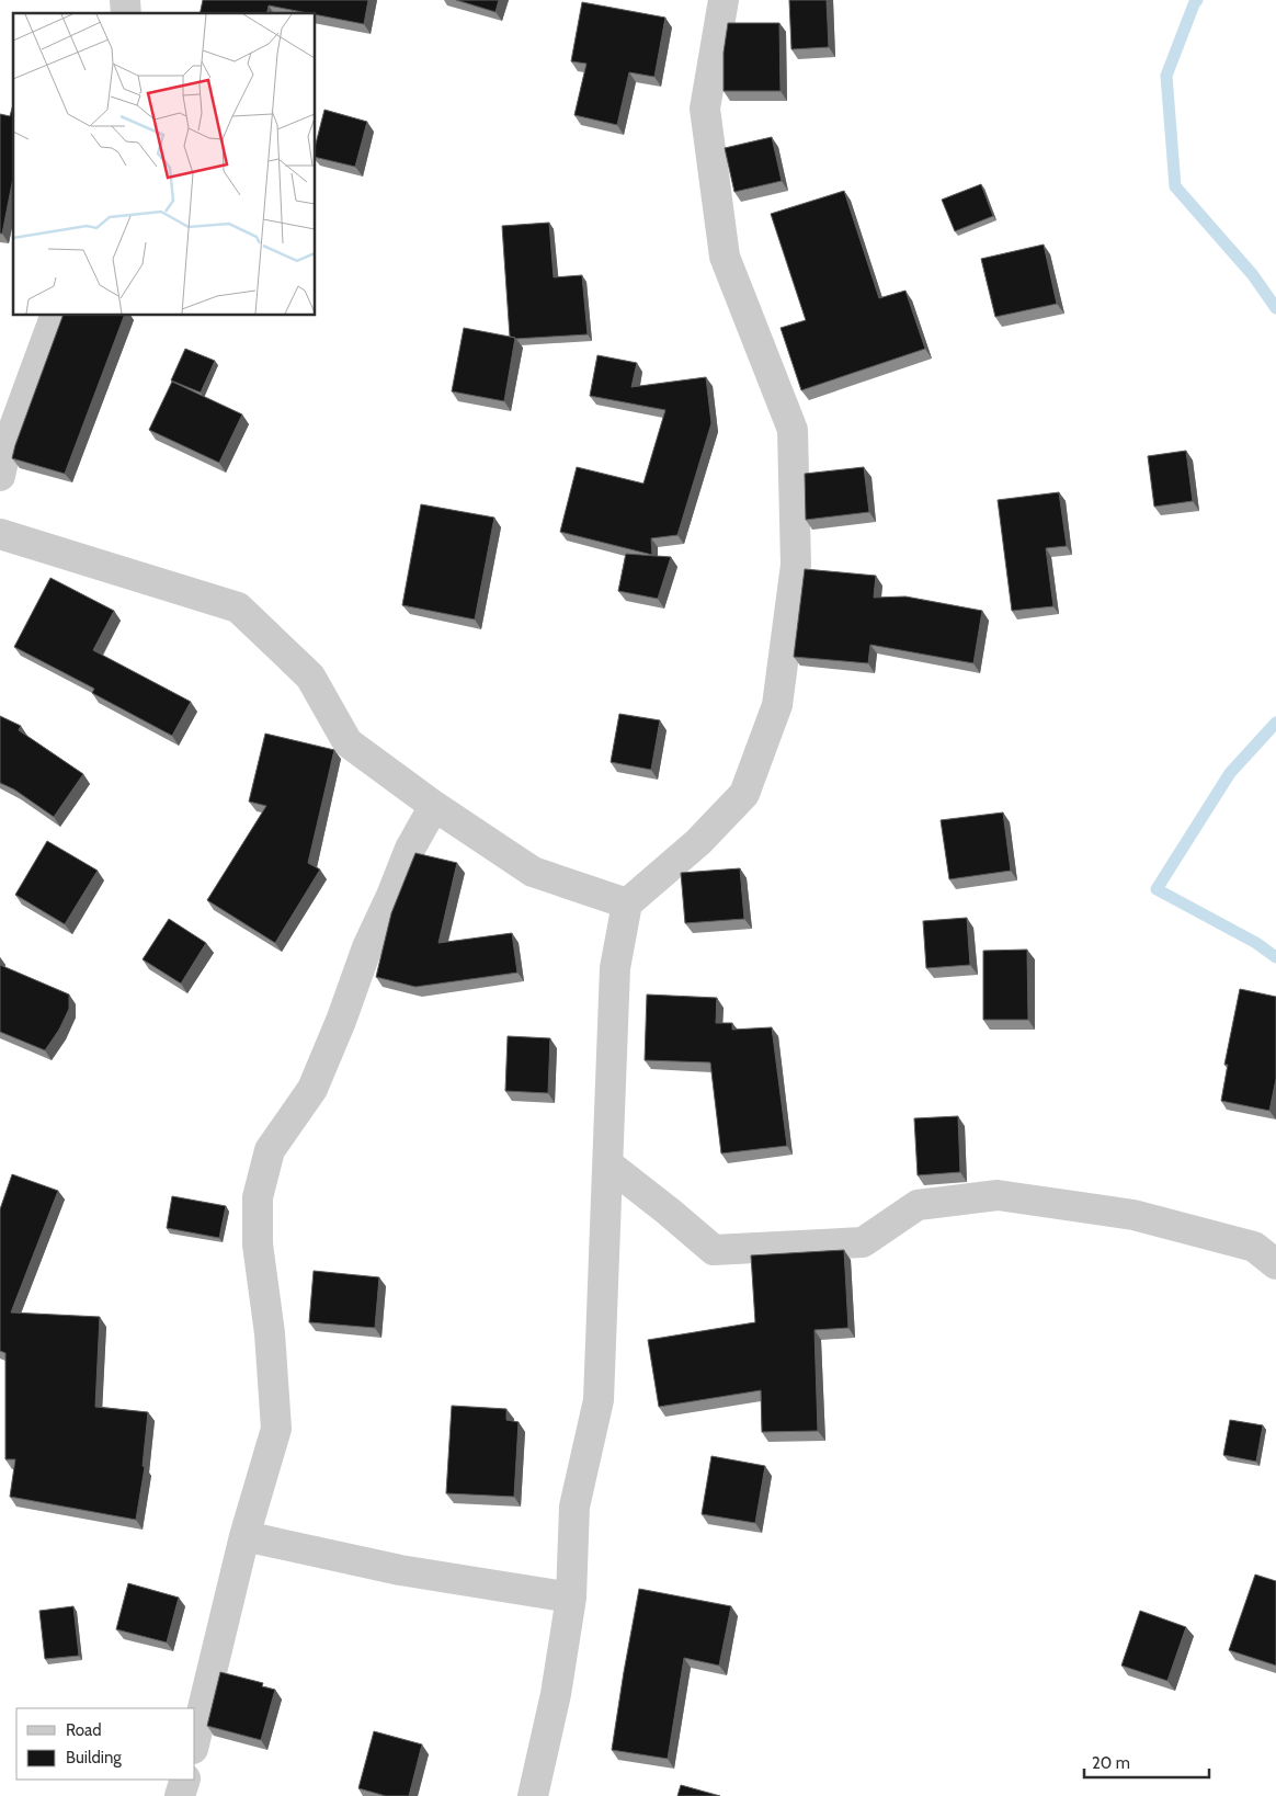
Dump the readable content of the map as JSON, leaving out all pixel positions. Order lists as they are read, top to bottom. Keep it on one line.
{"legend":["Road","Building"],"scale_bar":"20 m"}
